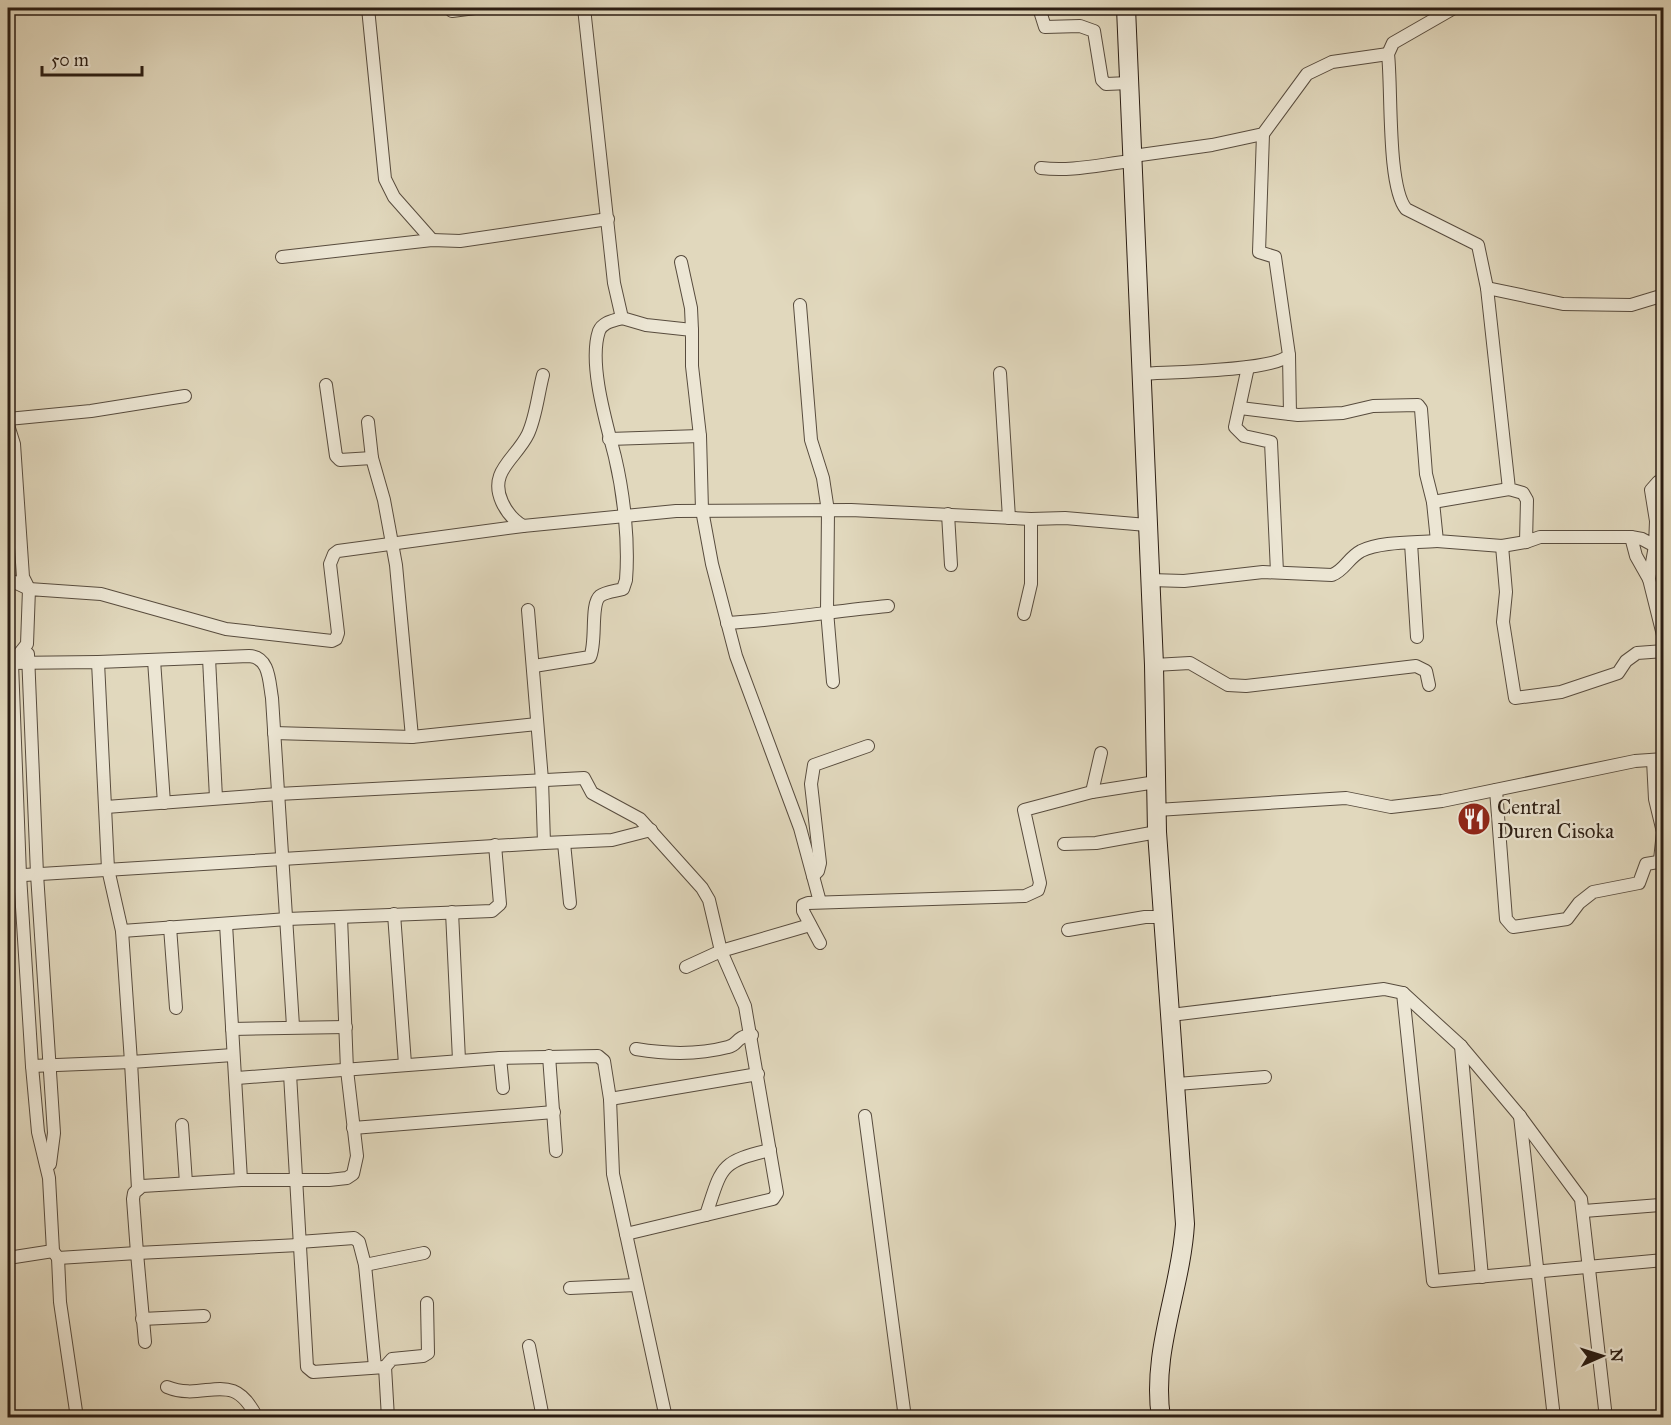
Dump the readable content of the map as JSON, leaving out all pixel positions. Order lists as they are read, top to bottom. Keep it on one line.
{"places":{"restaurant":["Central Duren Cisoka"]},"scale_bar":"50 m","north":"right"}
